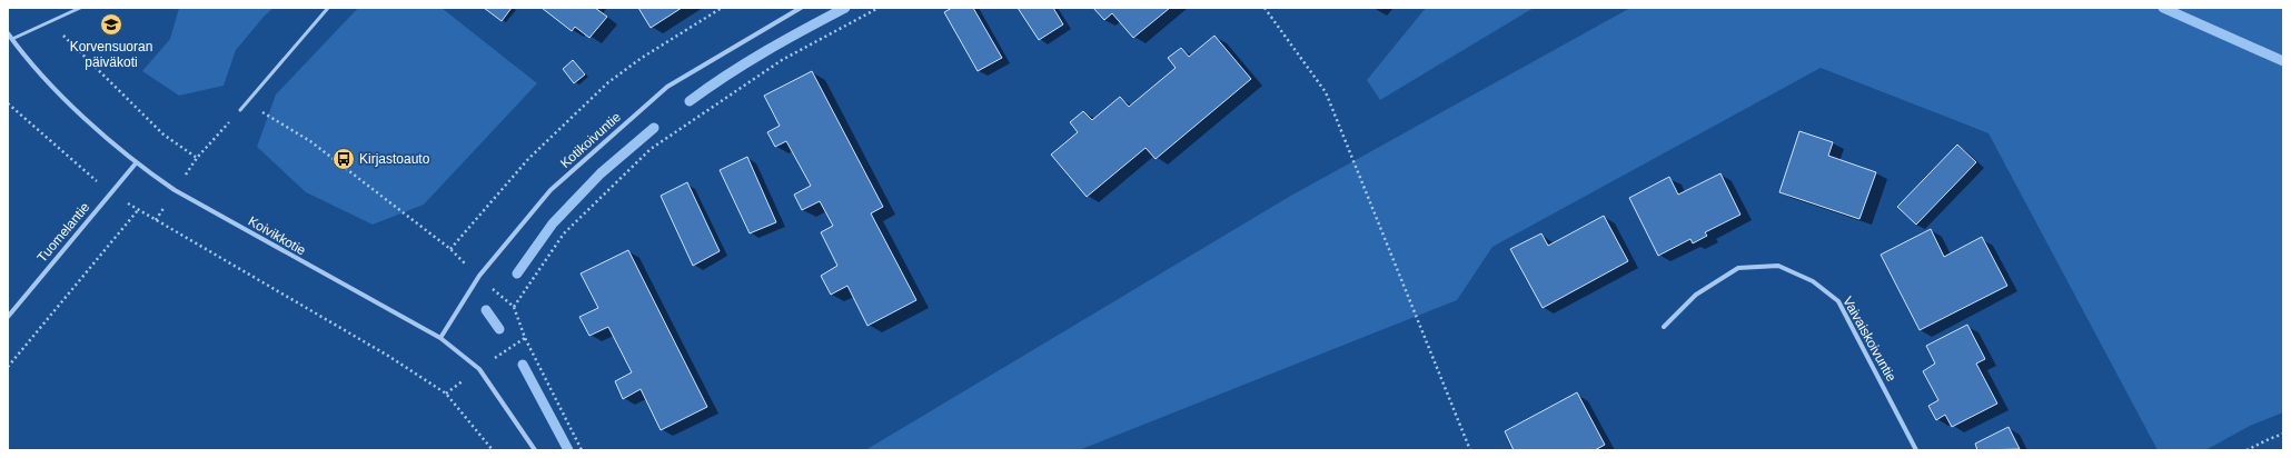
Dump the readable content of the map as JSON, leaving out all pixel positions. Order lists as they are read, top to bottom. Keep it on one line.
{"streets":{"street":["Kotikoivuntie","Tuomelantie","Koivikkotie","Vaivaiskoivuntie"]},"crossings":[["Kotikoivuntie","Koivikkotie"],["Tuomelantie","Koivikkotie"]],"places":{"school or university":["Korvensuoran päiväkoti"],"bus stop":["Kirjastoauto"]}}
